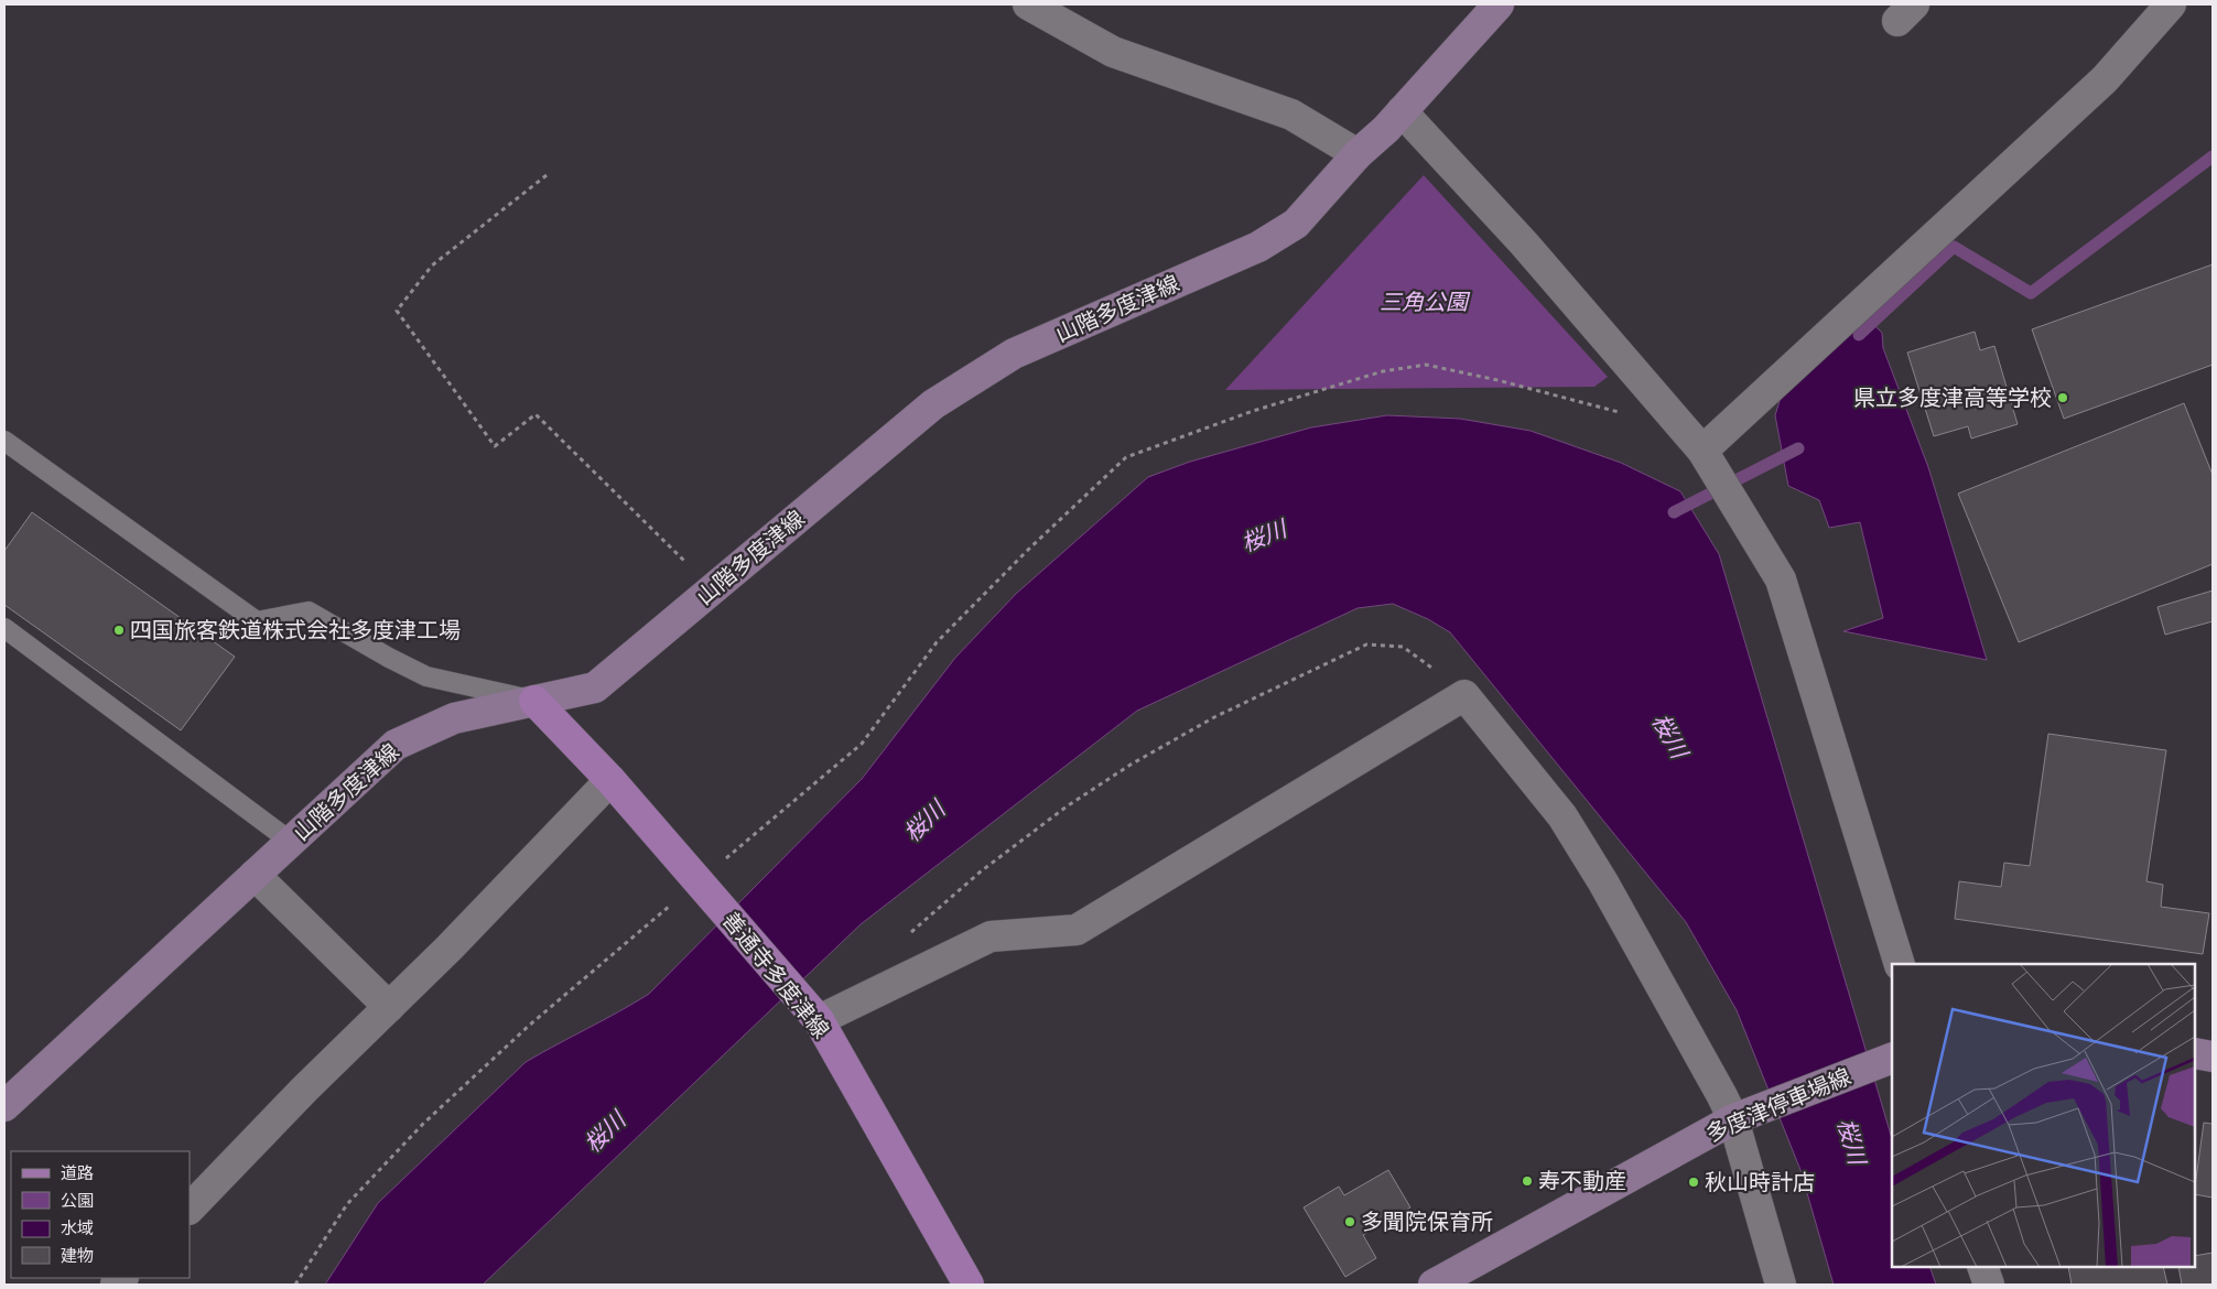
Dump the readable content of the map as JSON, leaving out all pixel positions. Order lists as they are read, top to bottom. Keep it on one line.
{"streets":{"main road":["山階多度津線","善通寺多度津線","多度津停車場線"]},"crossings":[["山階多度津線","善通寺多度津線"]],"water":["桜川"],"parks":["三角公園"],"places":["県立多度津高等学校","四国旅客鉄道株式会社多度津工場","寿不動産","秋山時計店","多聞院保育所"],"legend":["道路","公園","水域","建物"]}
